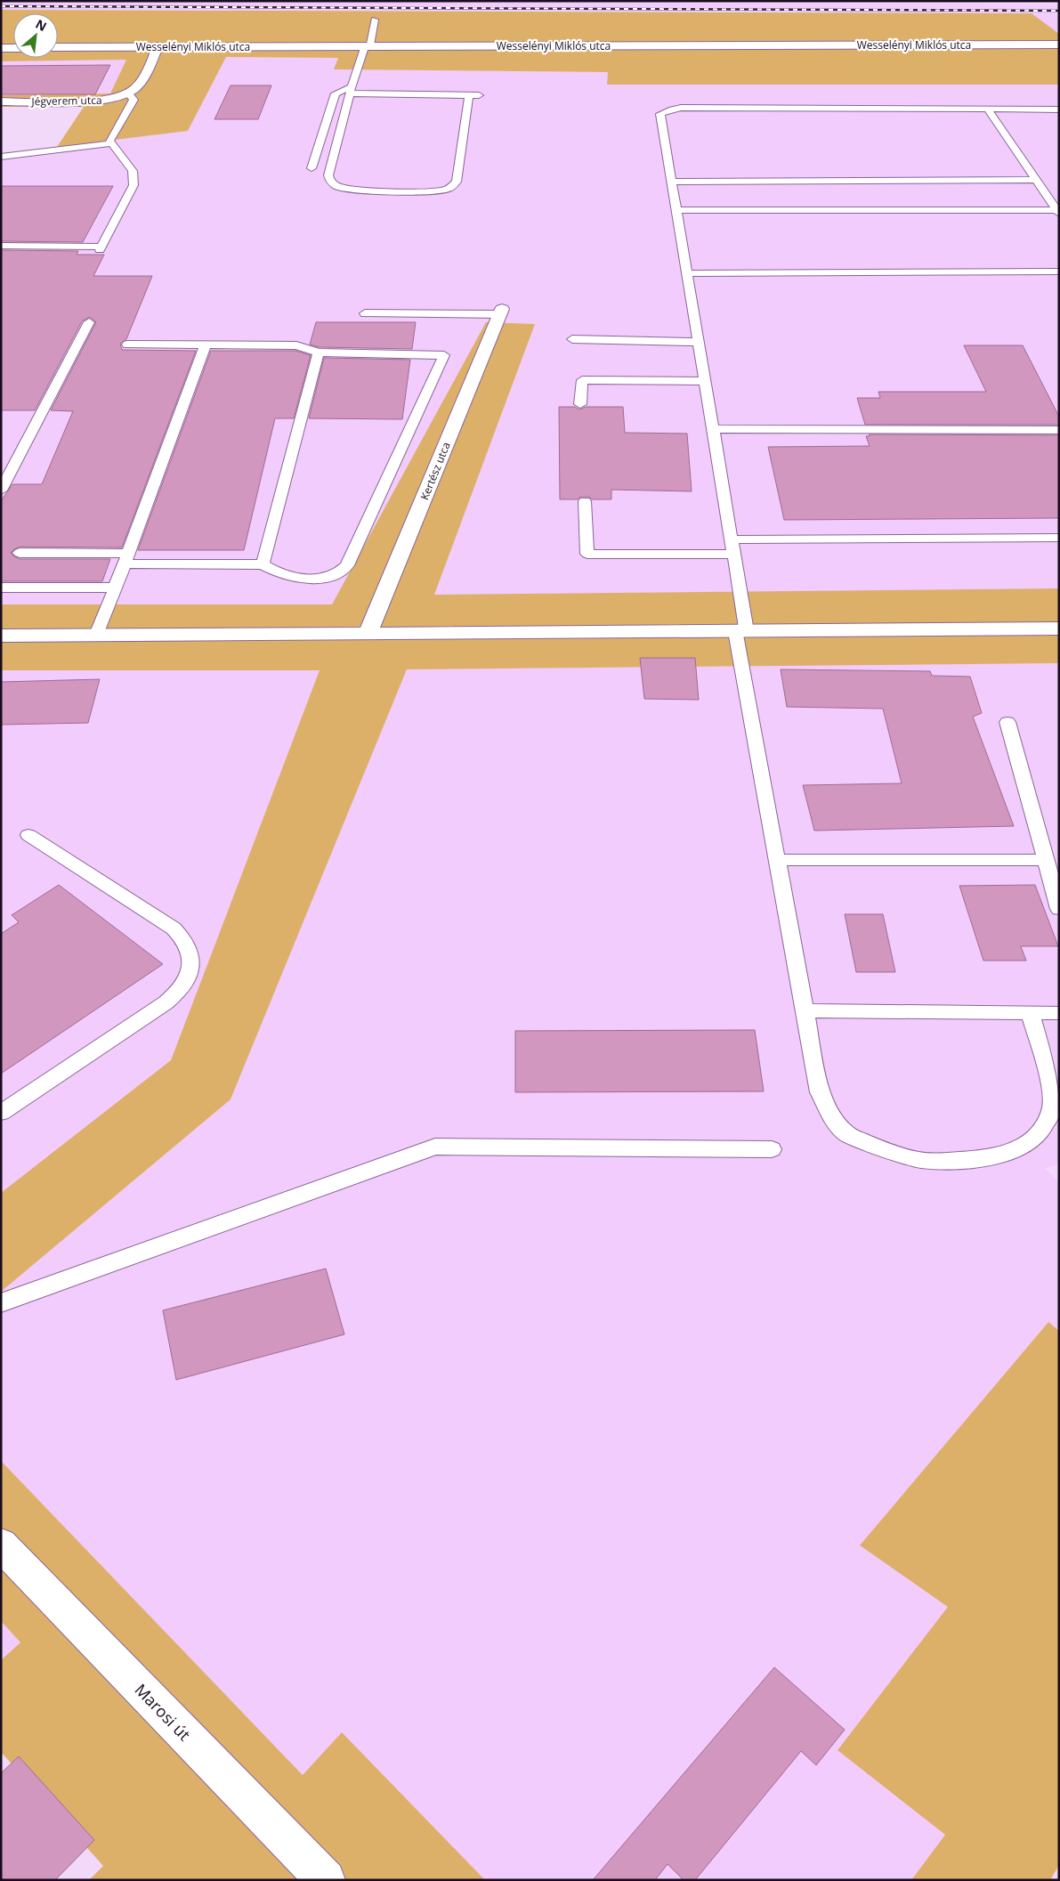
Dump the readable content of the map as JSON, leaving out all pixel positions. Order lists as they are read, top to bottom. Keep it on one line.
{"streets":{"street":["Wesselényi Miklós utca","Jégverem utca","Kertész utca","Marosi út"]},"north":"top right"}
